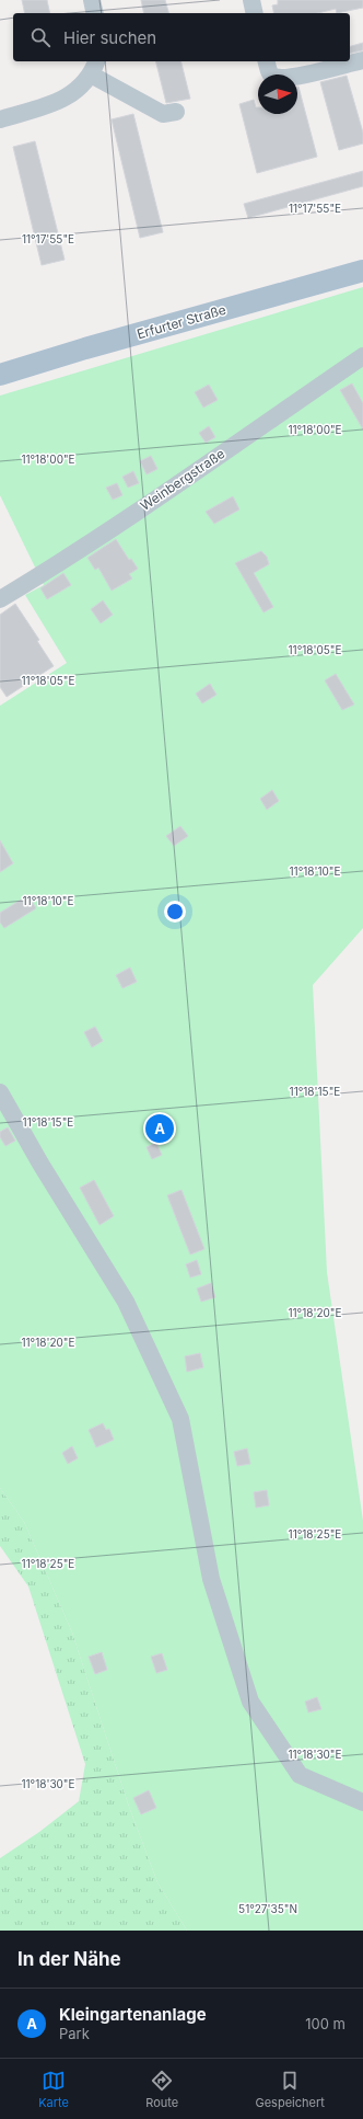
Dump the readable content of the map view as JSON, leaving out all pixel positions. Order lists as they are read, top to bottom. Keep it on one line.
{"streets":{"main road":["Erfurter Straße"],"street":["Weinbergstraße"]},"north":"right","page":{"search":"Hier suchen","pins":"A","heading":"In der Nähe","list":[{"mark":"A","name":"Kleingartenanlage","note":"Park","value":"100 m"}],"nav":["Karte","Route","Gespeichert"]},"coordinates":["11°17'55\"E","11°18'00\"E","11°18'05\"E","11°18'10\"E","11°18'15\"E","11°18'20\"E","11°18'25\"E","11°18'30\"E","51°27'35\"N"]}
